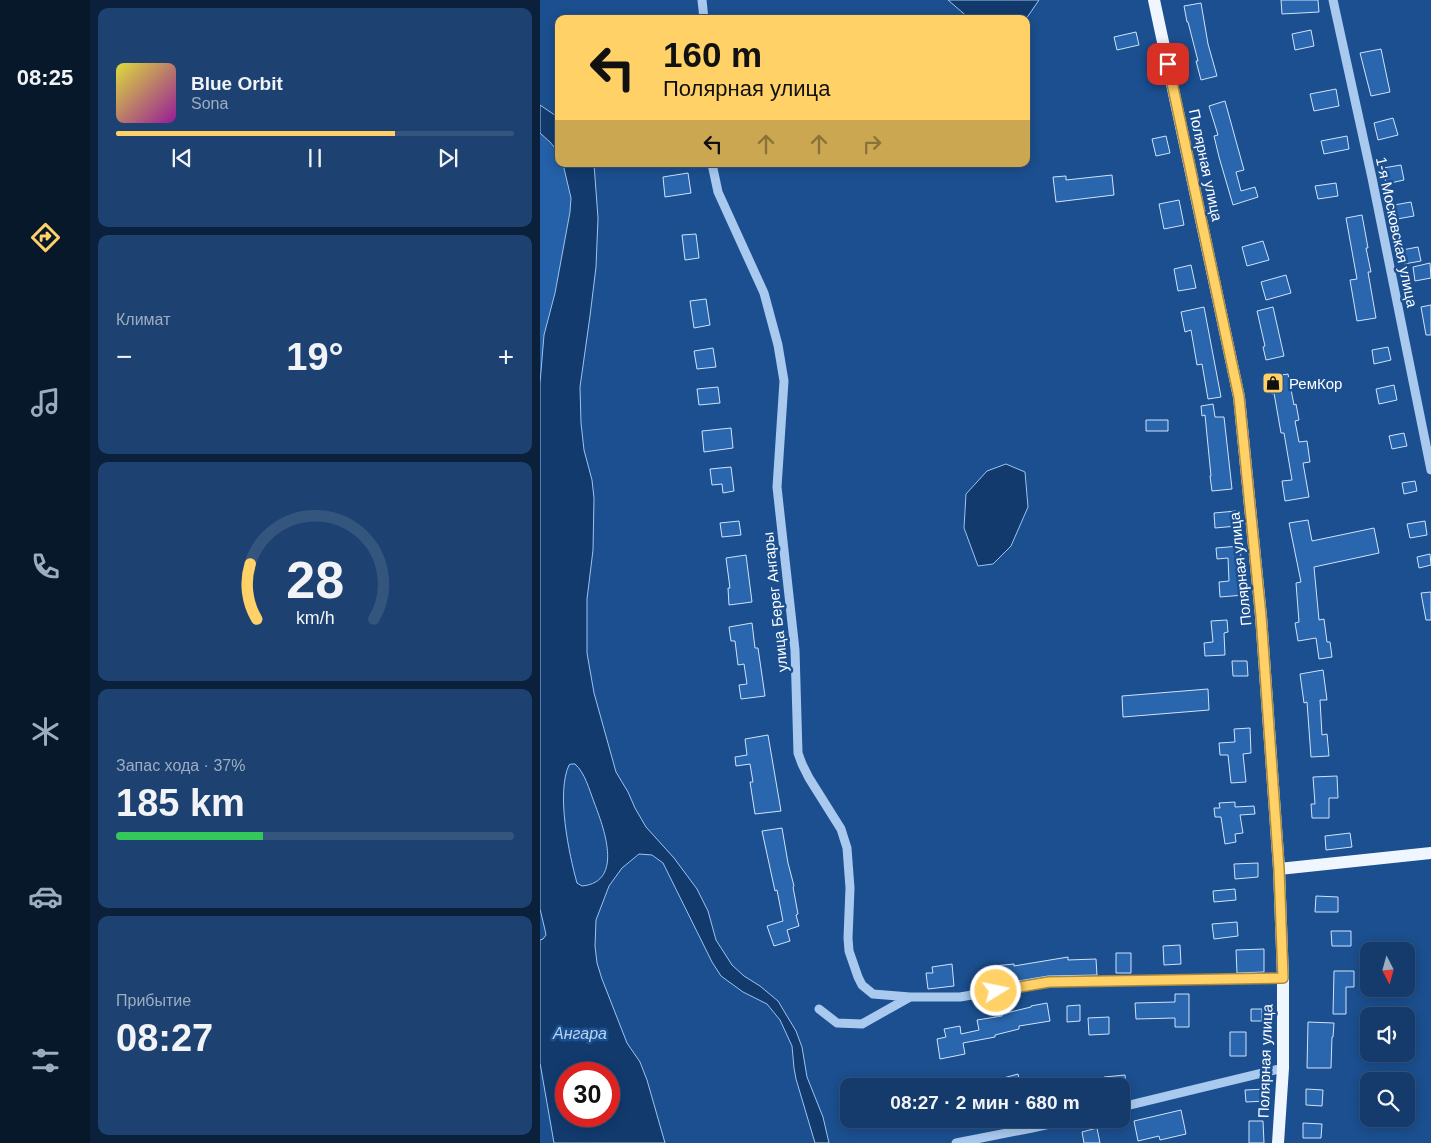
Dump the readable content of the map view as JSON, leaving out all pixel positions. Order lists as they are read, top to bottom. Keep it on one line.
{"streets":{"main road":["Полярная улица"],"street":["1-я Московская улица","улица Берег Ангары"]},"crossings":[["Полярная улица","улица Берег Ангары"]],"water":["Ангара"],"places":{"shop":["РемКор"]},"north":"bottom","page":{"tabs":"08:25","turn":["160 m","Полярная улица"],"song":["Blue Orbit","Sona"],"tile":["Климат",["Запас хода · 37%","185 km"],["Прибытие","08:27"]],"heat":["−","19°","+"],"limit":"30","trip":"08:27 · 2 мин · 680 m","gauge":["28","km/h"]}}
